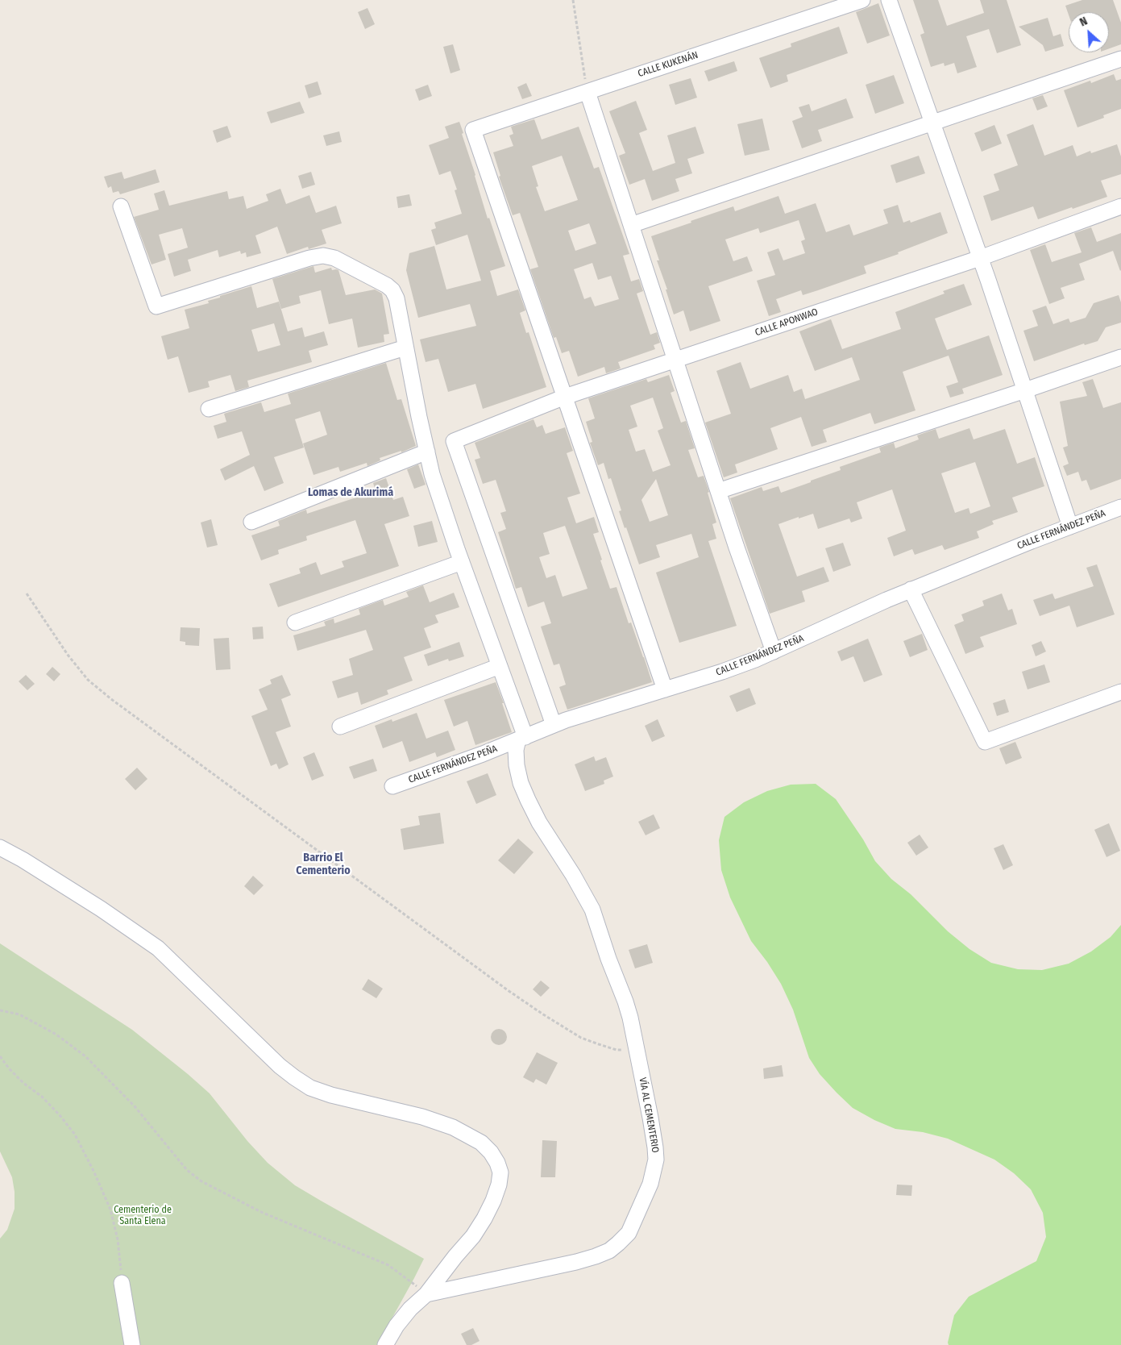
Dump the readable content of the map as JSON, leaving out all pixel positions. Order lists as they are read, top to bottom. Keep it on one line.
{"streets":{"street":["CALLE KUKENÁN","CALLE APONWAO","CALLE FERNÁNDEZ PEÑA","VÍA AL CEMENTERIO"]},"crossings":[["CALLE KUKENÁN","CALLE APONWAO"],["CALLE APONWAO","CALLE FERNÁNDEZ PEÑA"],["CALLE FERNÁNDEZ PEÑA","VÍA AL CEMENTERIO"]],"districts":["Lomas de Akurimá","Barrio El Cementerio"],"parks":["Cementerio de Santa Elena"],"north":"top left"}
